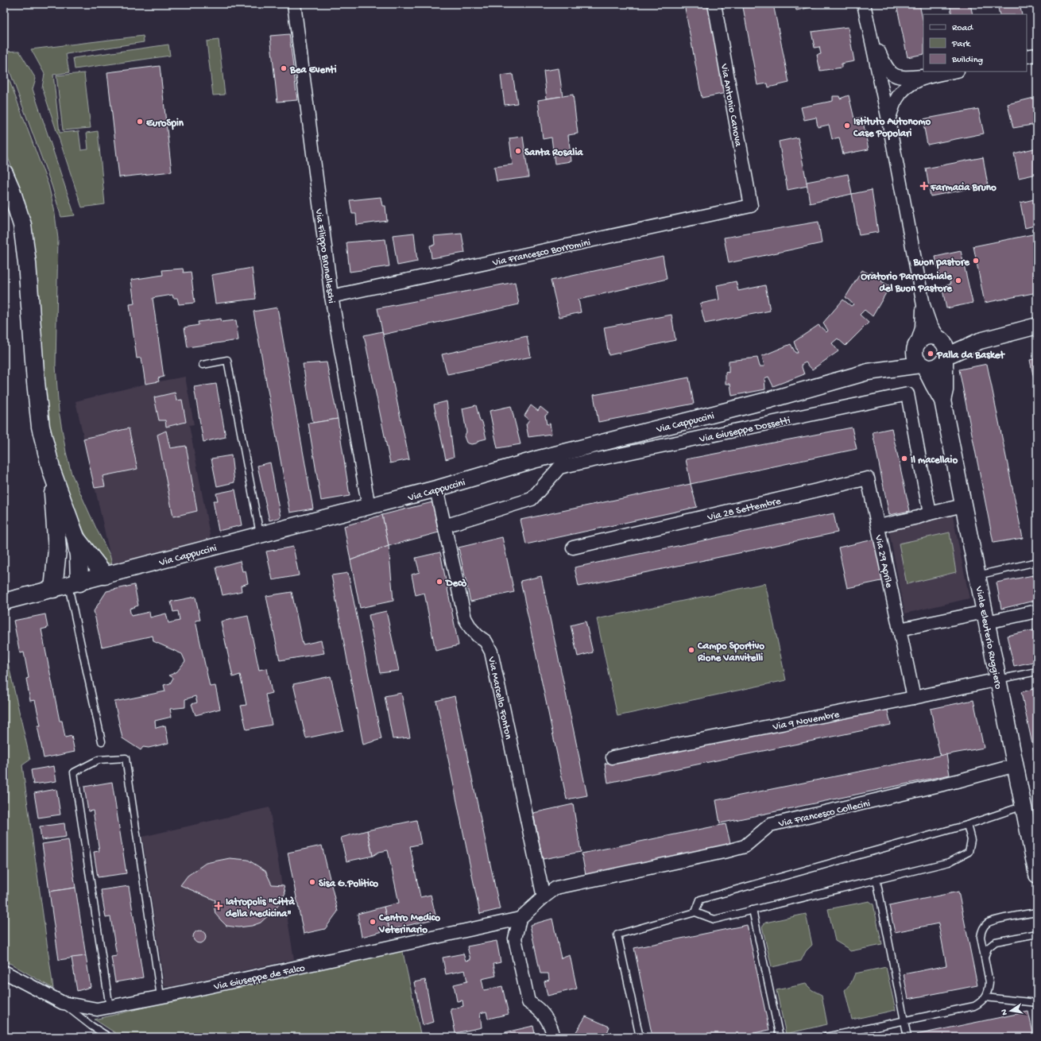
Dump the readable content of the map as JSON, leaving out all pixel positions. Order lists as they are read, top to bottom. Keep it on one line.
{"streets":{"street":["Via Antonio Canova","Via Francesco Borromini","Via Filippo Brunelleschi","Via Cappuccini","Via Giuseppe Dossetti","Via 28 Settembre","Via 29 Aprile","Viale Eleuterio Ruggiero","Via Marcello Fonton","Via 9 Novembre","Via Francesco Collecini","Via Giuseppe de Falco"]},"crossings":[["Via Antonio Canova","Via Francesco Borromini"],["Via Francesco Borromini","Via Filippo Brunelleschi"],["Via Filippo Brunelleschi","Via Cappuccini"],["Via Cappuccini","Viale Eleuterio Ruggiero"],["Via Cappuccini","Via Marcello Fonton"],["Via Giuseppe Dossetti","Via 29 Aprile"],["Via Giuseppe Dossetti","Via Marcello Fonton"],["Via 28 Settembre","Via 29 Aprile"],["Via 29 Aprile","Via 9 Novembre"],["Viale Eleuterio Ruggiero","Via 9 Novembre"],["Viale Eleuterio Ruggiero","Via Francesco Collecini"],["Via Marcello Fonton","Via Francesco Collecini"],["Via Francesco Collecini","Via Giuseppe de Falco"]],"places":{"other":["Bea Eventi","EuroSpin","Istituto Autonomo Case Popolari","Santa Rosalia","Buon pastore","Oratorio Parrocchiale del Buon Pastore","Palla da Basket","Il macellaio","Decò","Campo Sportivo Rione Vanvitelli","Sisa G.Politico","Centro Medico Veterinario"],"health":["Farmacia Bruno","Iatropolis \"Città della Medicina\""]},"legend":["Road","Park","Building"],"north":"left"}
